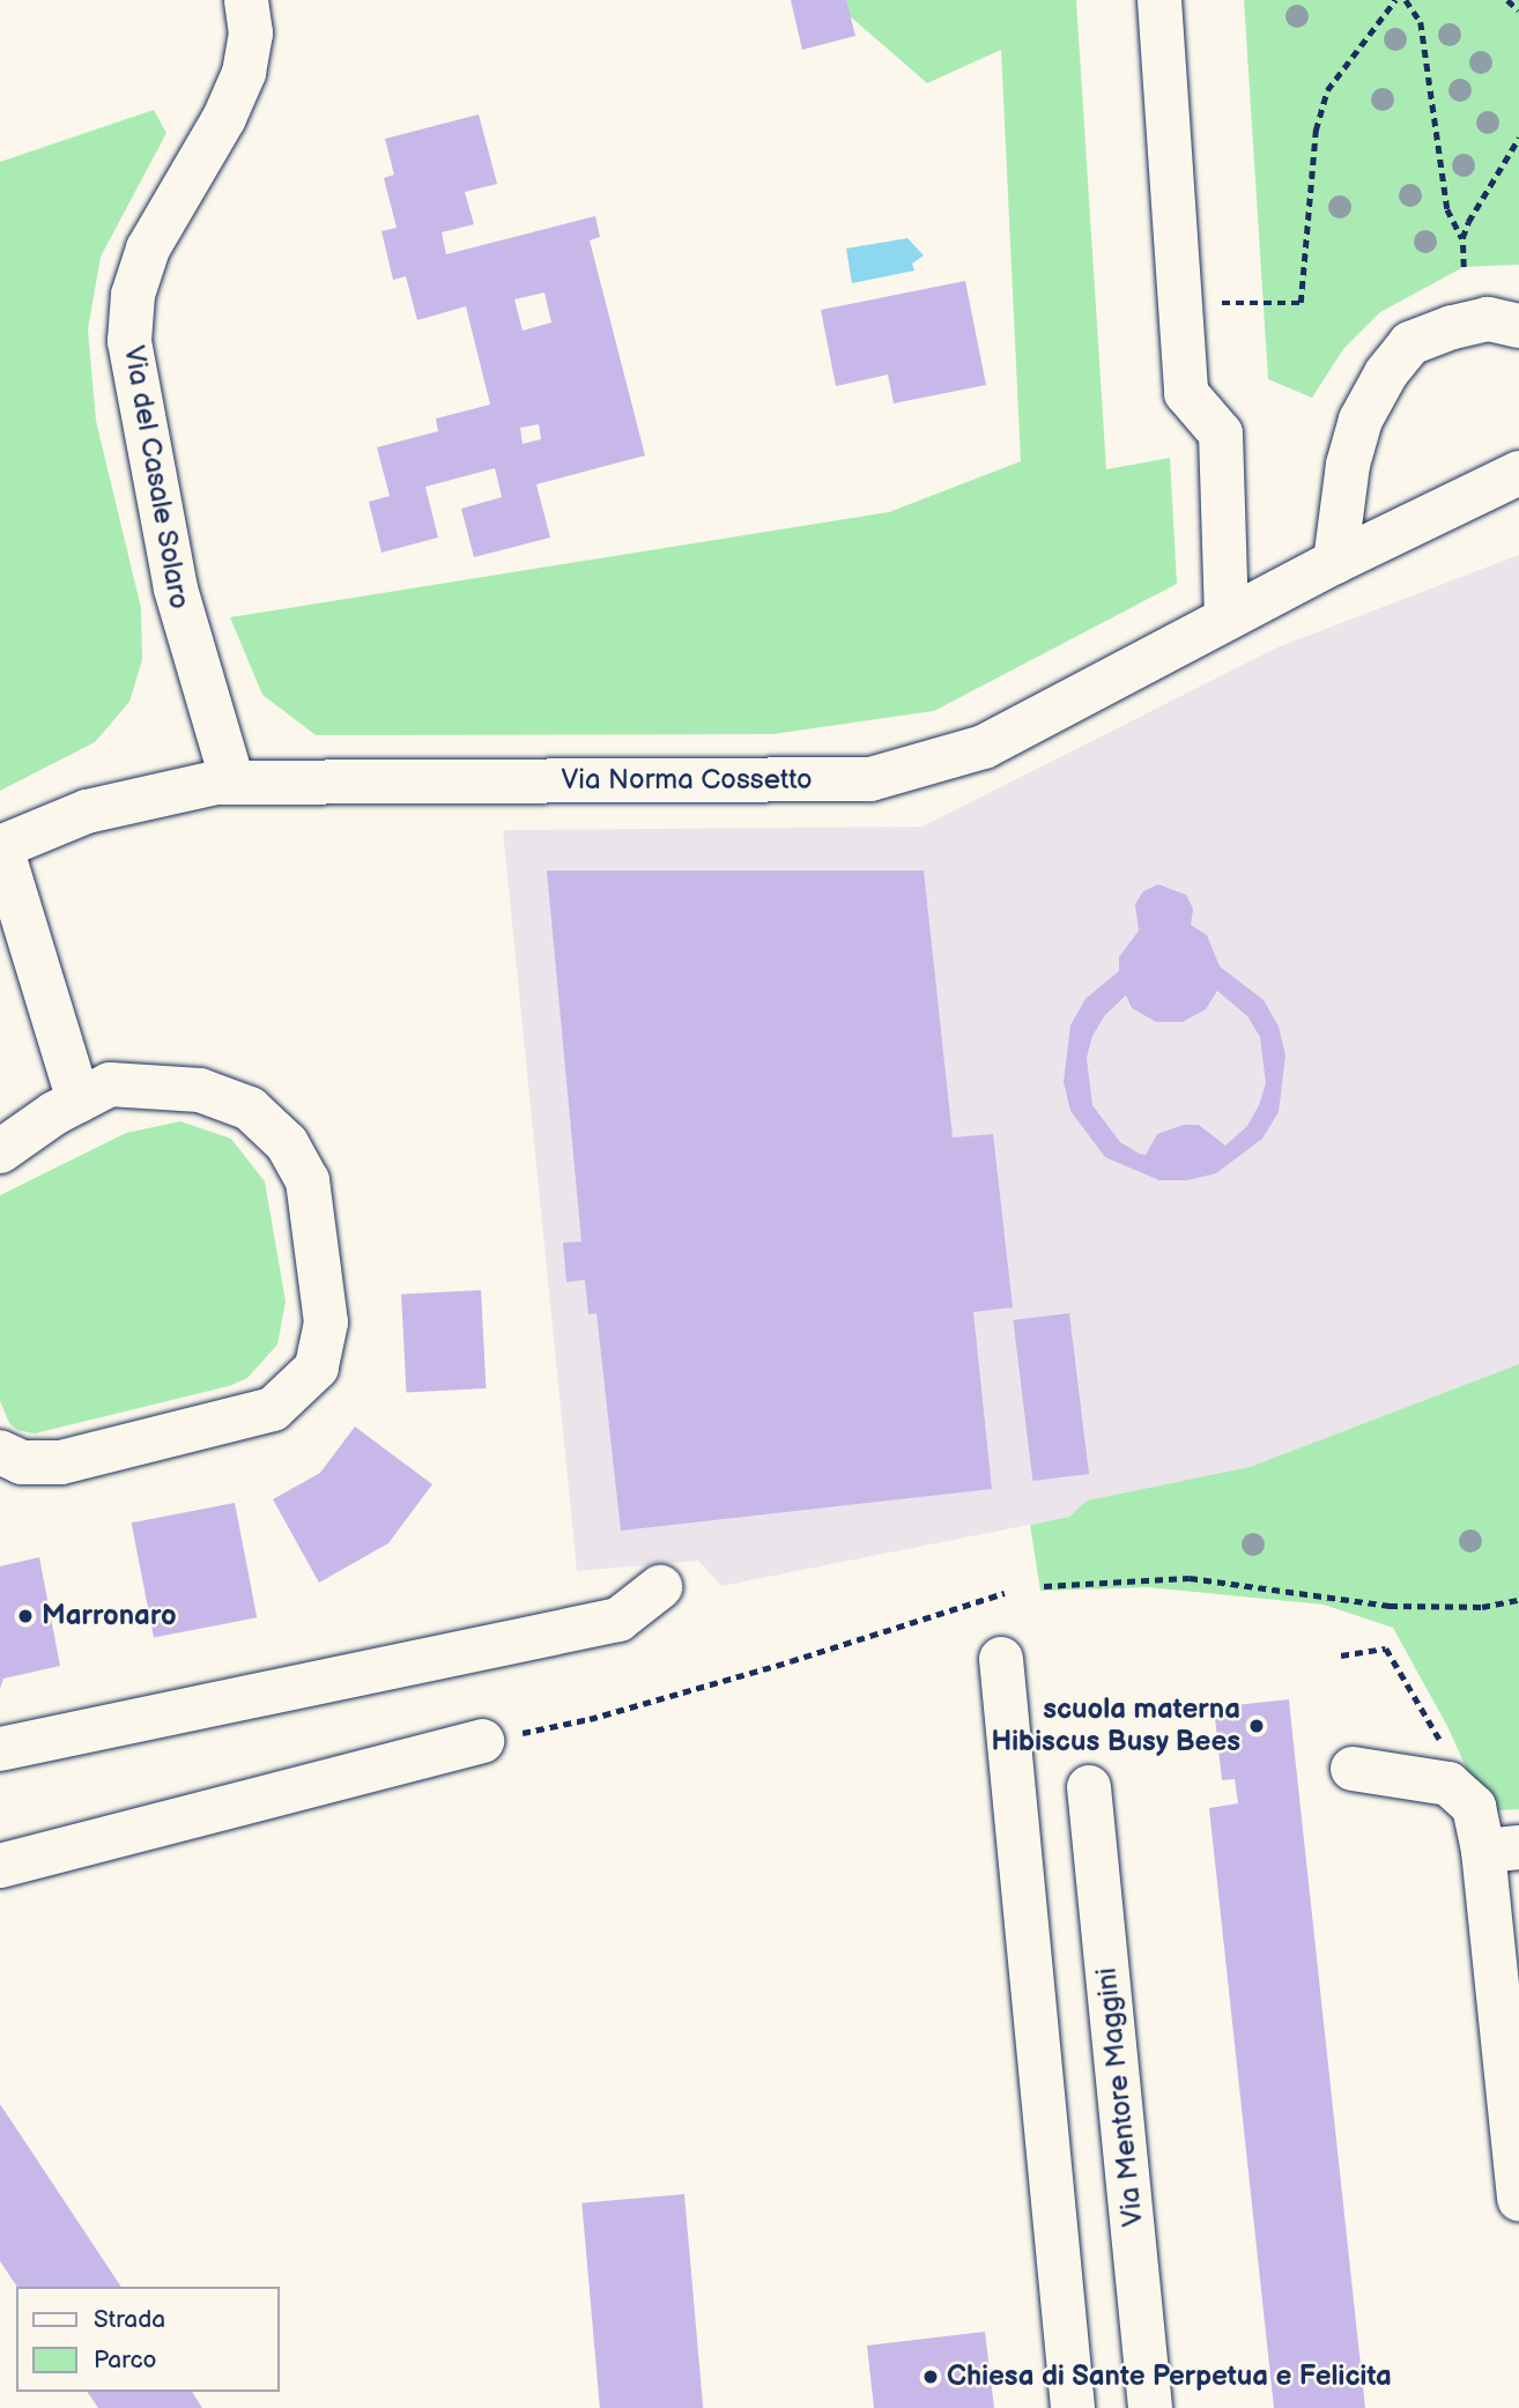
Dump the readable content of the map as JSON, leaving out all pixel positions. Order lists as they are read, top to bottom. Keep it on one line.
{"streets":{"street":["Via del Casale Solaro","Via Norma Cossetto","Via Mentore Maggini"]},"crossings":[["Via del Casale Solaro","Via Norma Cossetto"]],"places":["Marronaro","scuola materna Hibiscus Busy Bees","Chiesa di Sante Perpetua e Felicita"],"legend":["Strada","Parco"]}
